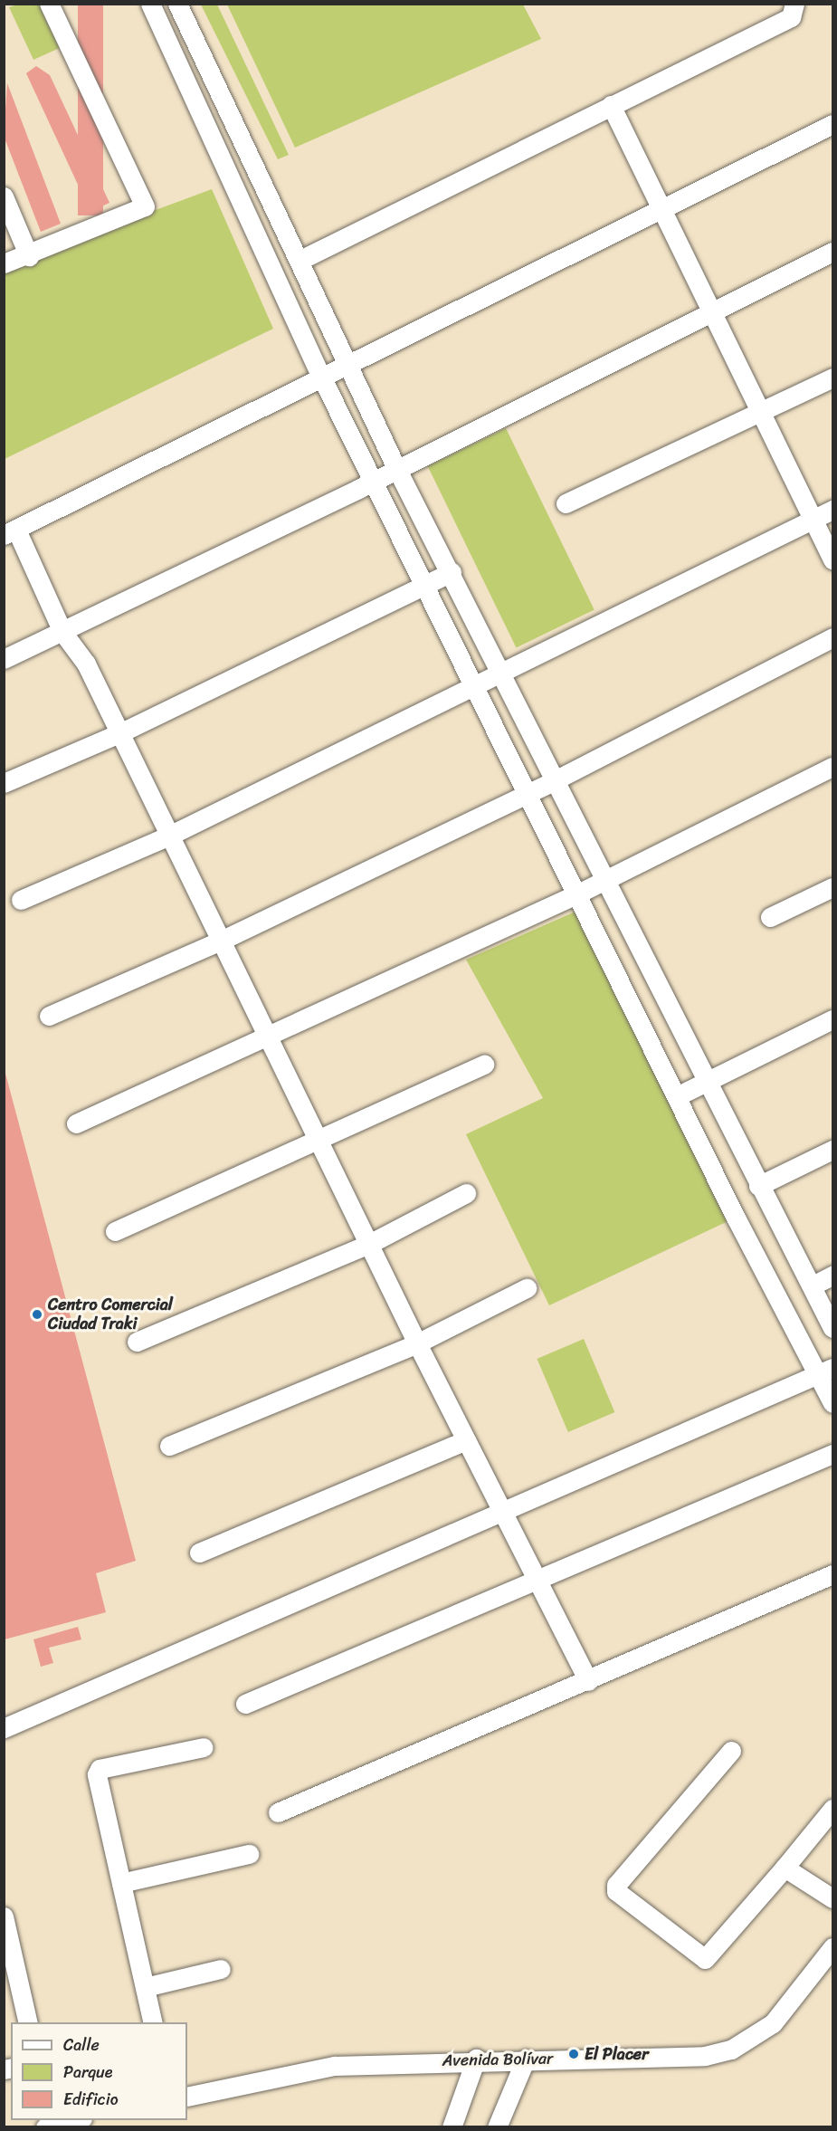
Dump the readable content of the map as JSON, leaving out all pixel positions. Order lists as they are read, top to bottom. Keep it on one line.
{"streets":{"street":["Avenida Bolívar"]},"places":["Centro Comercial Ciudad Traki","El Placer"],"legend":["Calle","Parque","Edificio"]}
